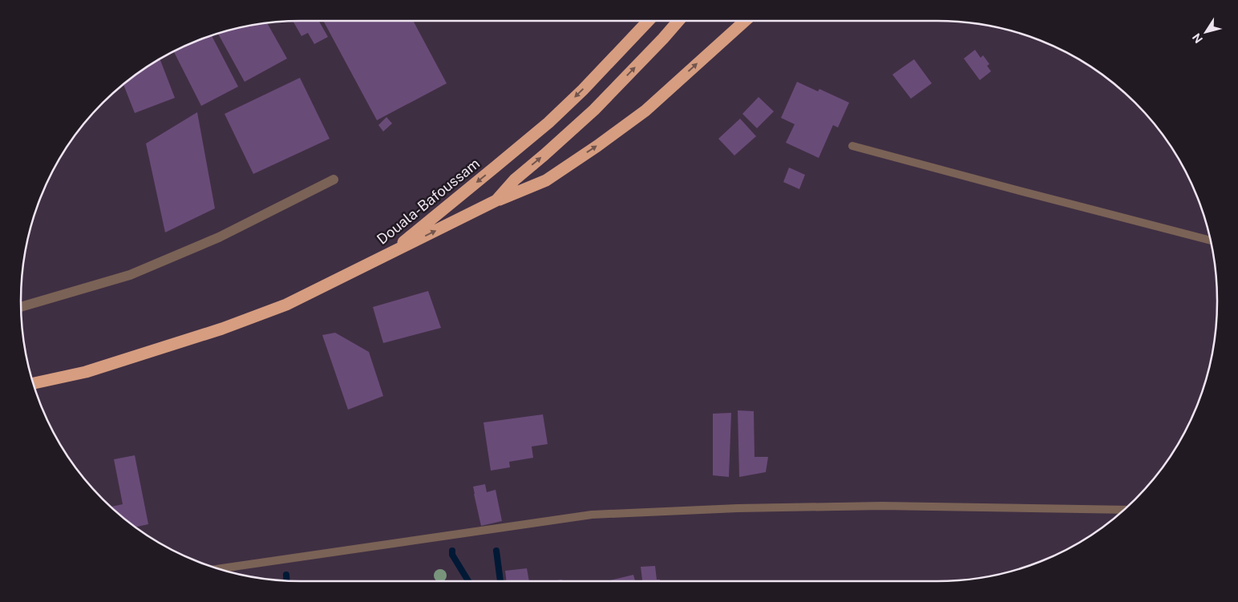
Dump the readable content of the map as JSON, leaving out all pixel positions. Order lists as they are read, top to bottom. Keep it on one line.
{"streets":{"highway":["Douala-Bafoussam"]},"north":"bottom left"}
